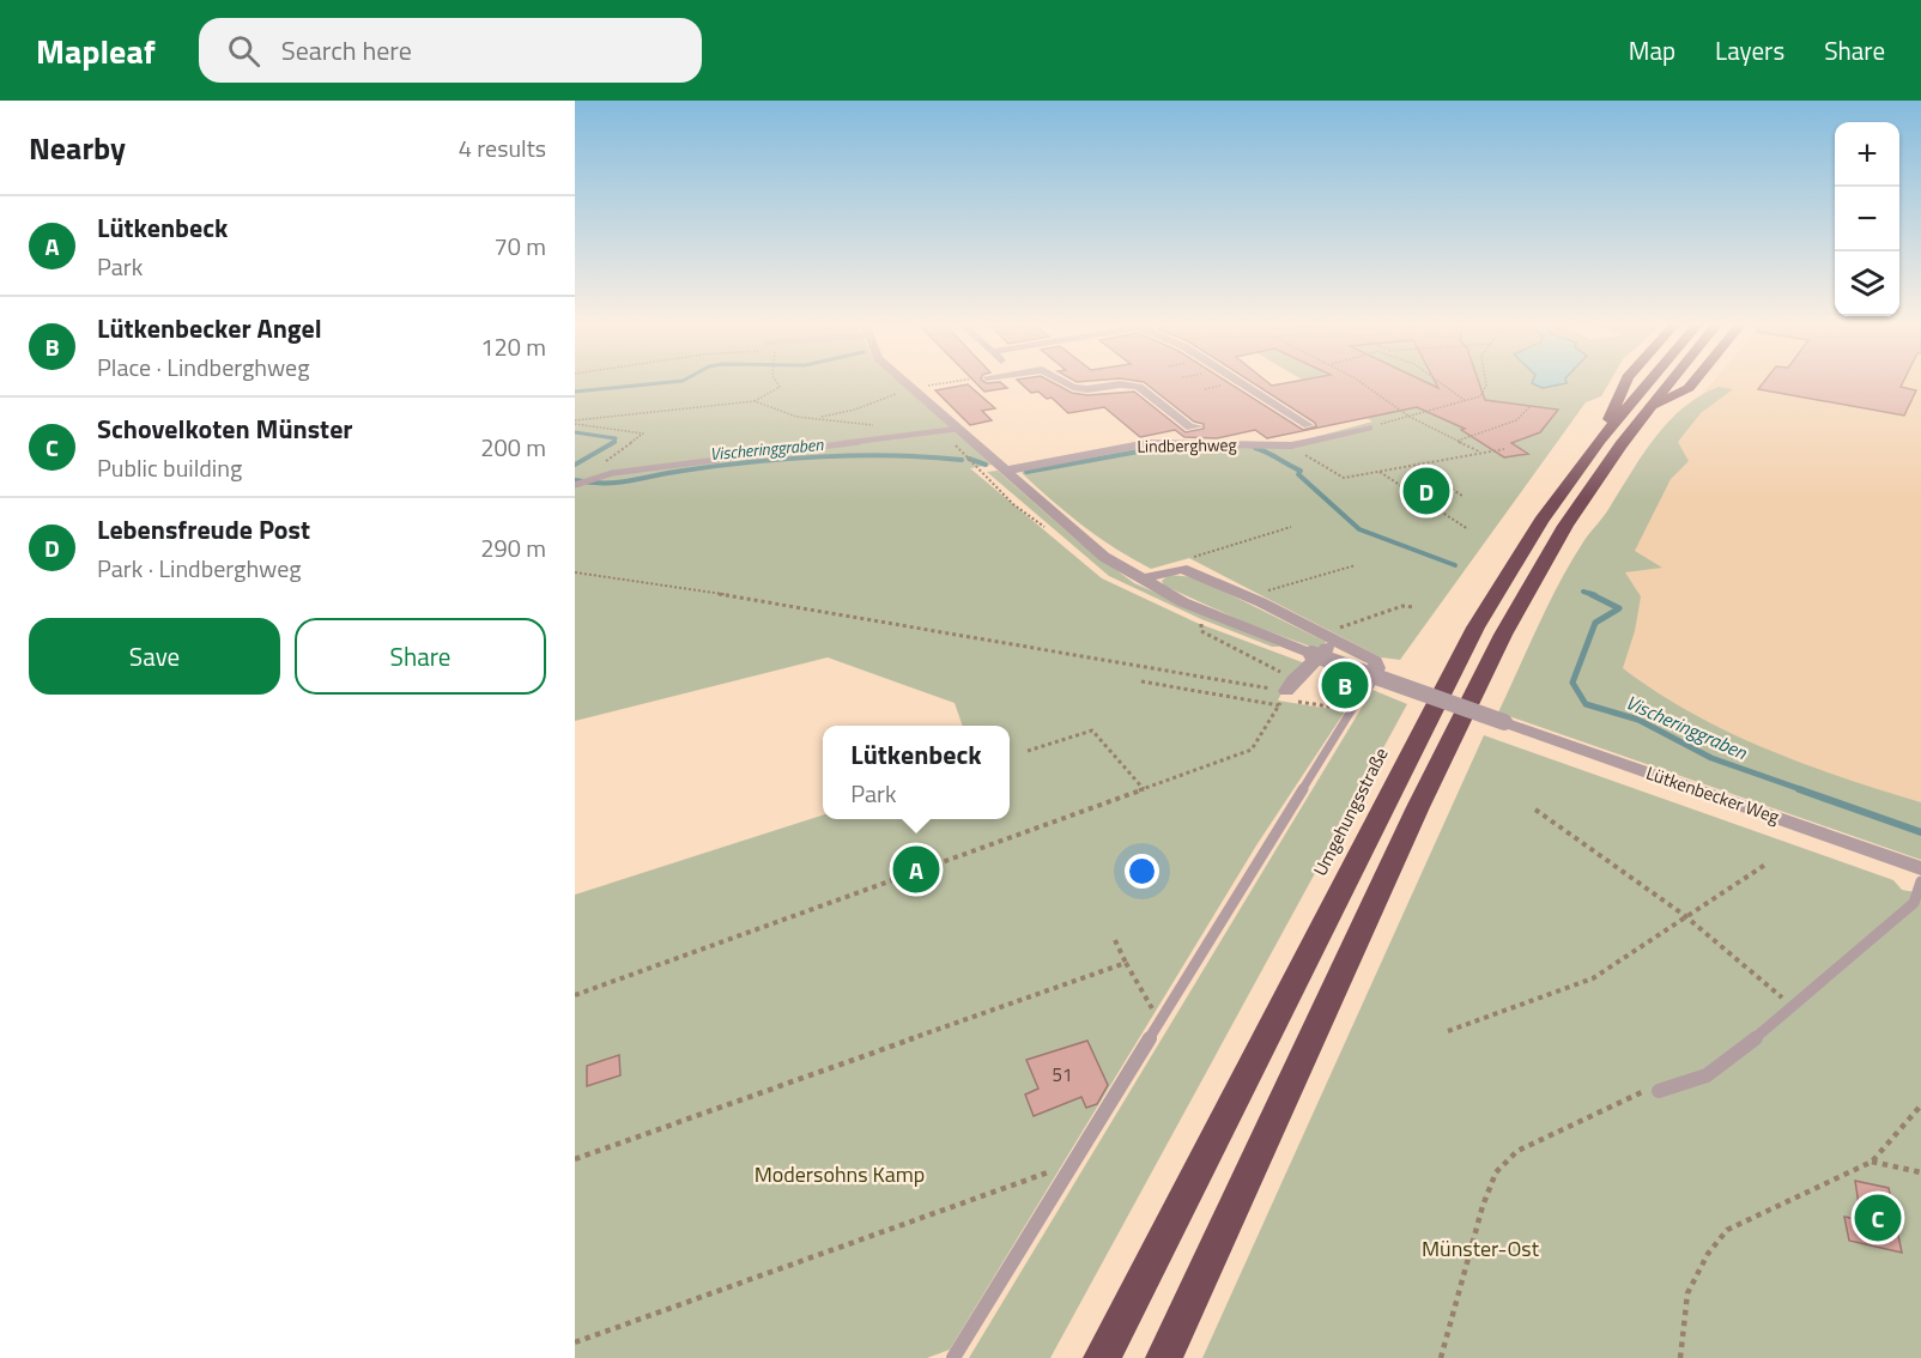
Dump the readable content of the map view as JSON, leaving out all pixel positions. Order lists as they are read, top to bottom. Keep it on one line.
{"streets":{"highway":["Umgehungsstraße"],"street":["Lindberghweg","Lütkenbecker Weg"]},"water":["Vischeringgraben"],"parks":["Modersohns Kamp","Münster-Ost"],"house_numbers":["51"],"page":{"header":"Mapleaf","search":"Search here","nav":["Map","Layers","Share"],"heading":["Nearby","4 results"],"map_buttons":["+","−"],"list":[{"mark":"A","name":"Lütkenbeck","note":"Park","value":"70 m"},{"mark":"B","name":"Lütkenbecker Angel","note":"Place · Lindberghweg","value":"120 m"},{"mark":"C","name":"Schovelkoten Münster","note":"Public building","value":"200 m"},{"mark":"D","name":"Lebensfreude Post","note":"Park · Lindberghweg","value":"290 m"}],"pins":["D","B","A","C"],"buttons":["Save","Share"],"popup":["Lütkenbeck","Park"]}}
